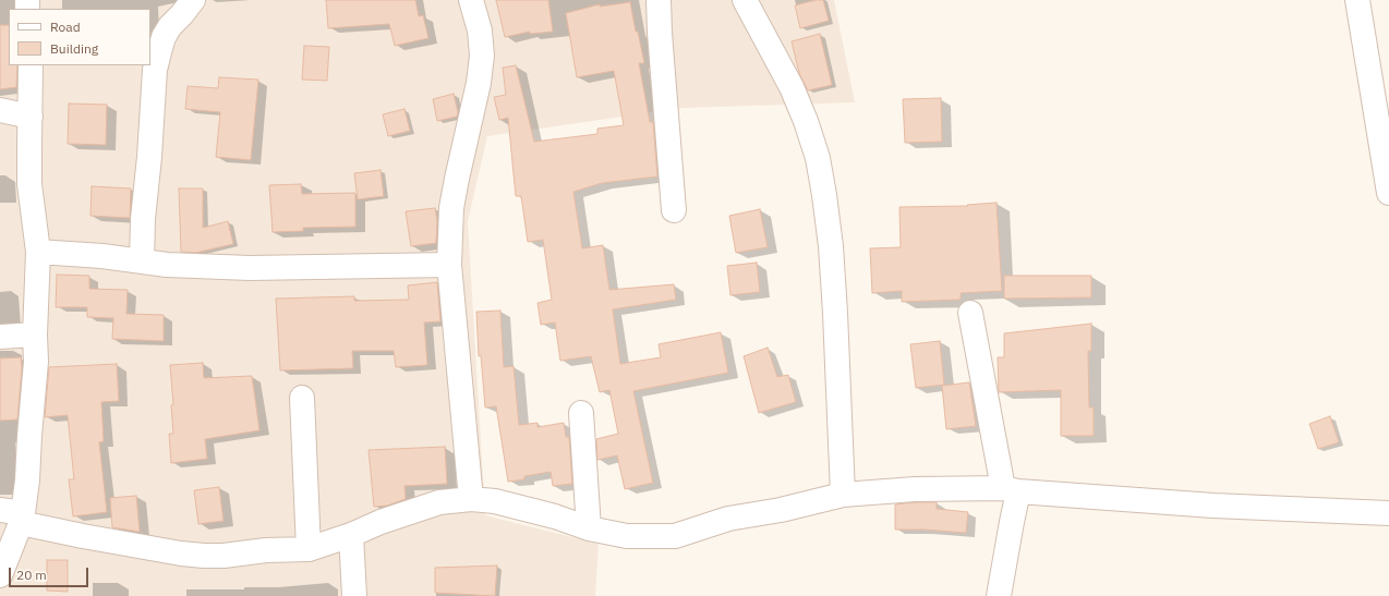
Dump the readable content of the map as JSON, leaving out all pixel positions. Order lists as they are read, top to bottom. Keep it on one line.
{"legend":["Road","Building"],"scale_bar":"20 m"}
